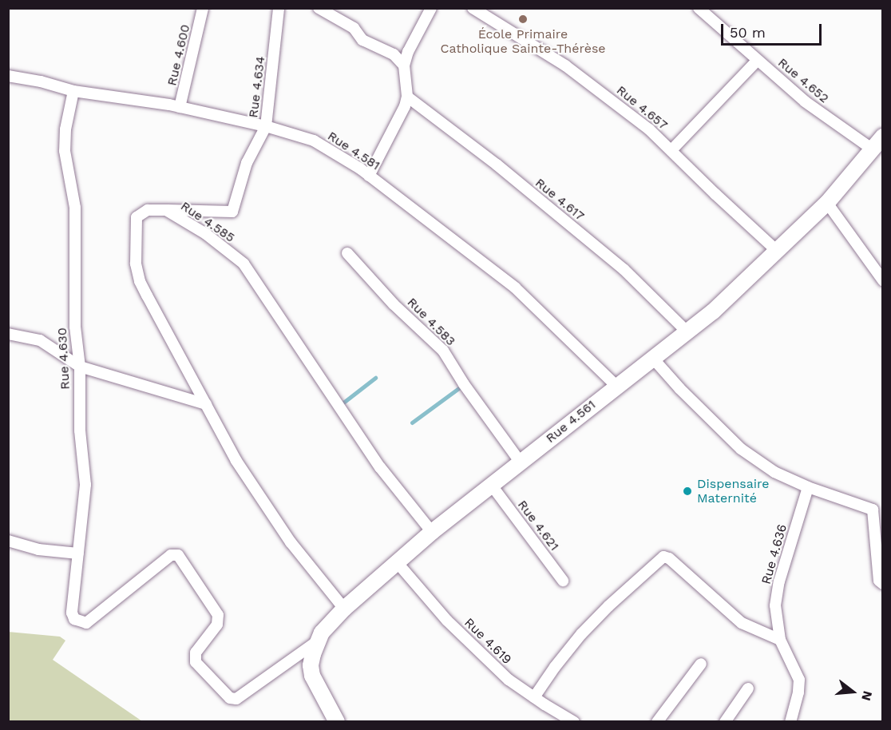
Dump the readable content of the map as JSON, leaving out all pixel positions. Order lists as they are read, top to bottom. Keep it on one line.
{"streets":{"main road":["Rue 4.561"],"street":["Rue 4.600","Rue 4.652","Rue 4.634","Rue 4.657","Rue 4.581","Rue 4.617","Rue 4.585","Rue 4.583","Rue 4.630","Rue 4.621","Rue 4.636","Rue 4.619"]},"crossings":[["Rue 4.600","Rue 4.581"],["Rue 4.652","Rue 4.561"],["Rue 4.634","Rue 4.581"],["Rue 4.634","Rue 4.585"],["Rue 4.657","Rue 4.561"],["Rue 4.581","Rue 4.630"],["Rue 4.581","Rue 4.561"],["Rue 4.617","Rue 4.561"],["Rue 4.585","Rue 4.561"],["Rue 4.583","Rue 4.561"],["Rue 4.630","Rue 4.561"],["Rue 4.561","Rue 4.621"],["Rue 4.561","Rue 4.619"]],"places":["École Primaire Catholique Sainte-Thérèse","Dispensaire Maternité"],"scale_bar":"50 m","north":"right"}
